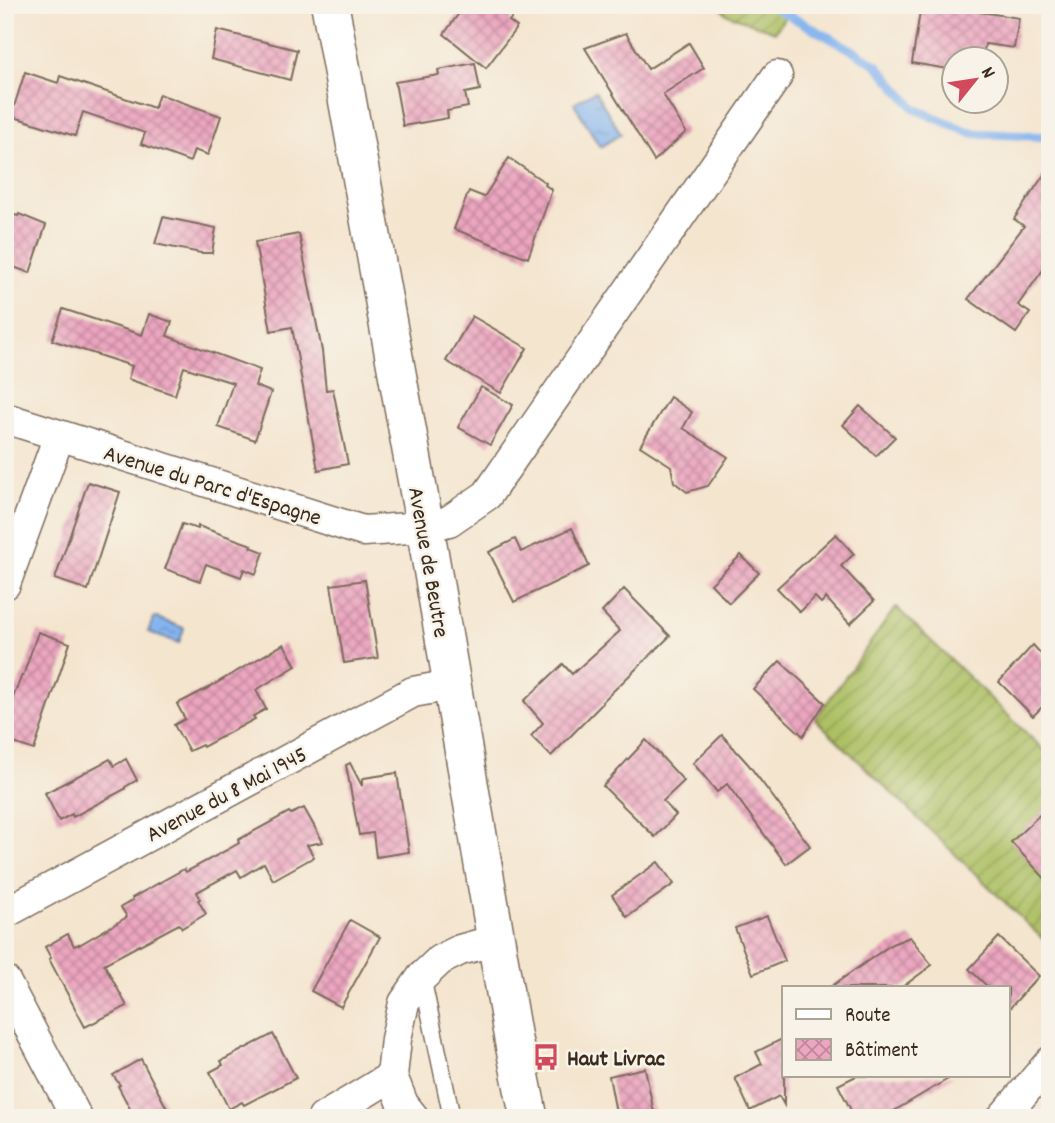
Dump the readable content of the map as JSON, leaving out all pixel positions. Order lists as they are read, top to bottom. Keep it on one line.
{"streets":{"street":["Avenue du Parc d'Espagne","Avenue de Beutre","Avenue du 8 Mai 1945"]},"crossings":[["Avenue du Parc d'Espagne","Avenue de Beutre"],["Avenue de Beutre","Avenue du 8 Mai 1945"]],"places":{"bus stop":["Haut Livrac"]},"legend":["Route","Bâtiment"],"north":"top right"}
